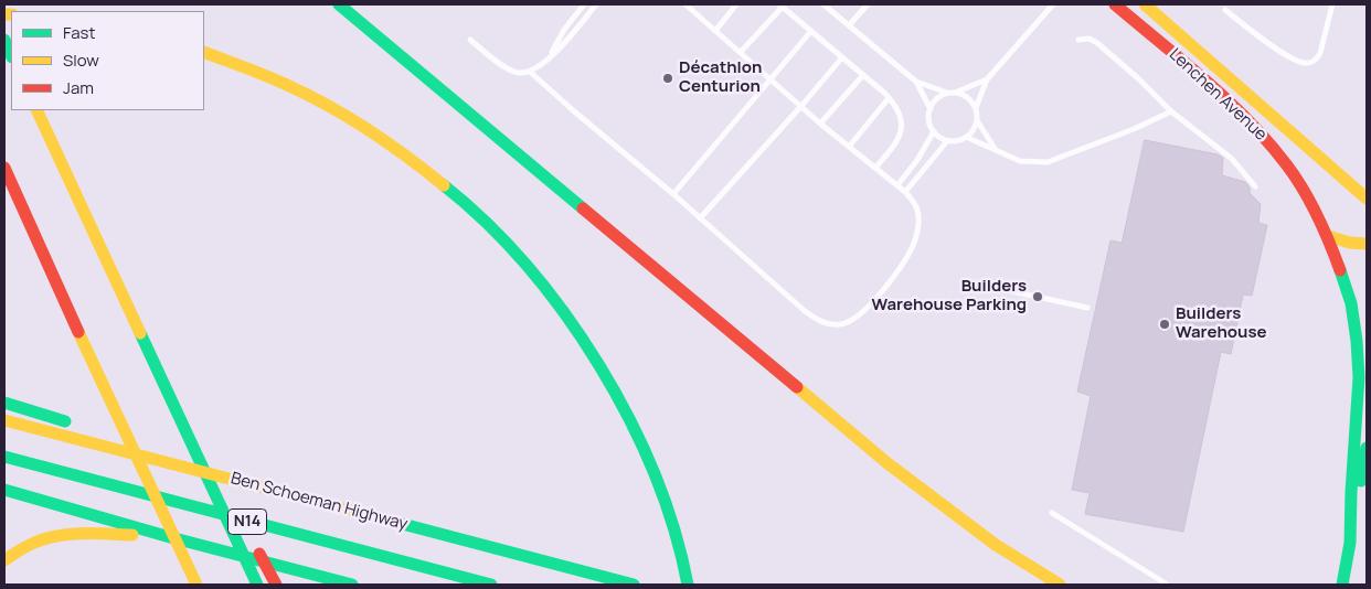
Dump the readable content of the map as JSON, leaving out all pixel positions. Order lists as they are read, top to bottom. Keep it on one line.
{"streets":{"main road":["Lenchen Avenue","Ben Schoeman Highway","N14"]},"places":["Décathlon Centurion","Builders Warehouse Parking","Builders Warehouse"],"legend":["Fast","Slow","Jam"]}
